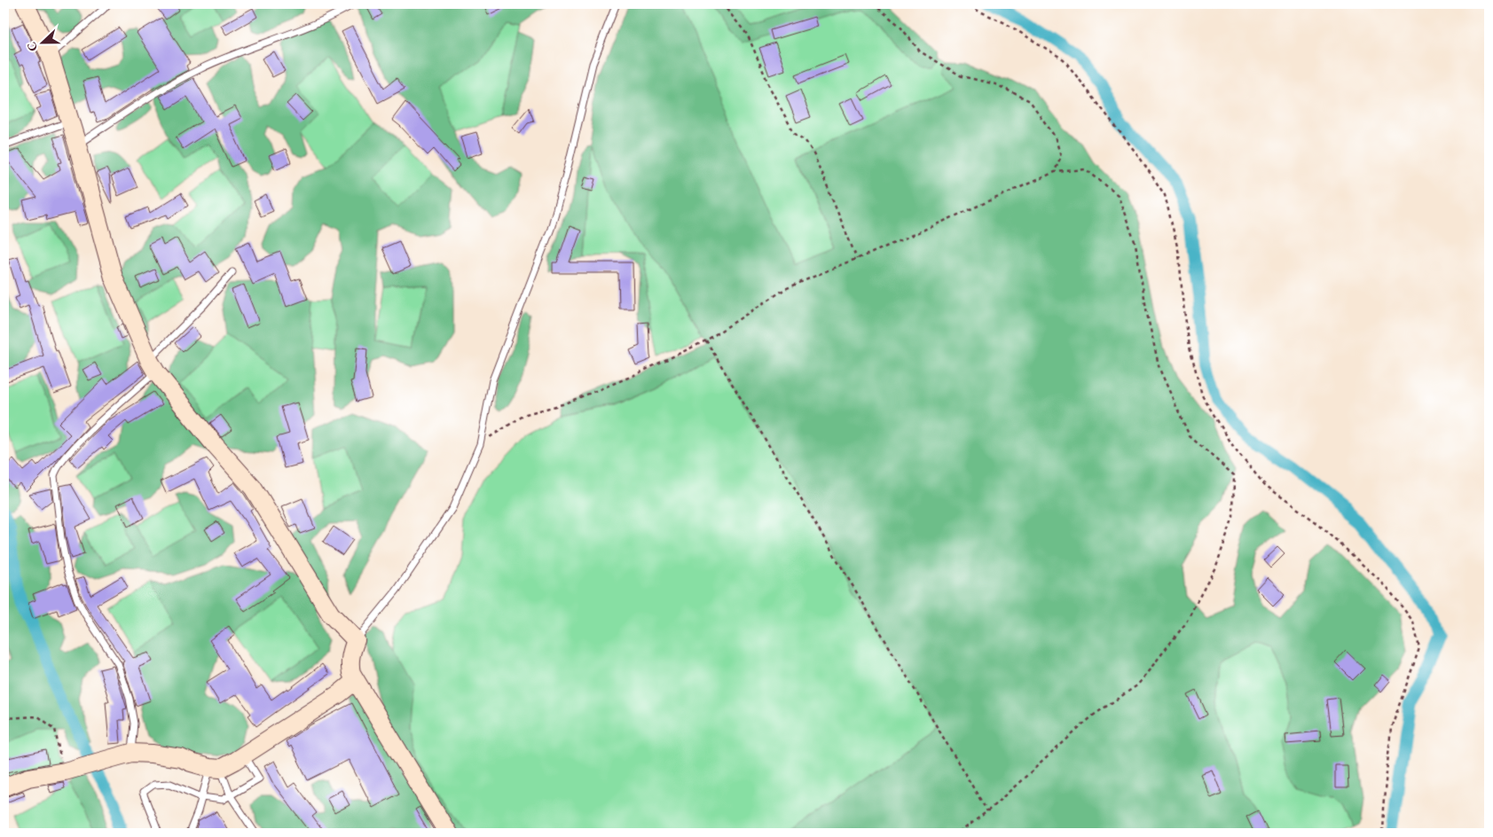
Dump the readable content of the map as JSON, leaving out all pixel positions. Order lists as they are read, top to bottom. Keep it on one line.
{"north":"left"}
